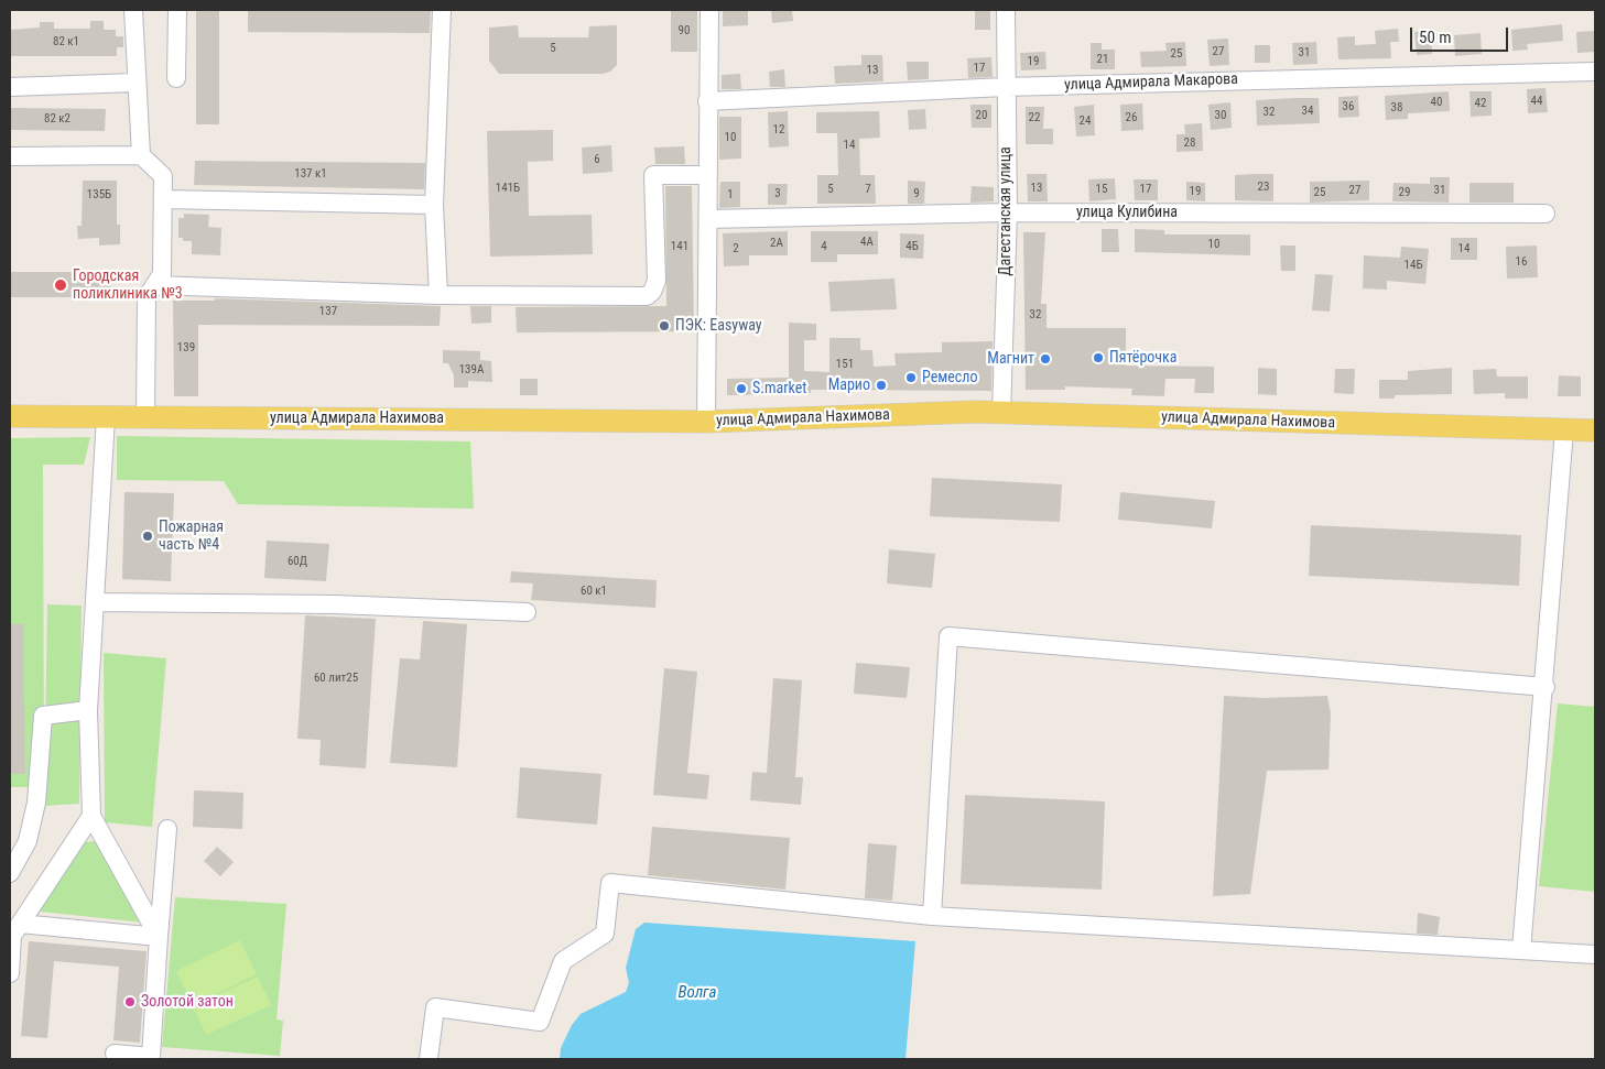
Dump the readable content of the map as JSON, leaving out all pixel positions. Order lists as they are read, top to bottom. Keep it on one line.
{"streets":{"main road":["улица Адмирала Нахимова"],"street":["улица Адмирала Макарова","Дагестанская улица","улица Кулибина"]},"crossings":[["улица Адмирала Макарова","Дагестанская улица"],["Дагестанская улица","улица Кулибина"],["Дагестанская улица","улица Адмирала Нахимова"]],"water":["Волга"],"places":["Городская поликлиника №3","ПЭК: Easyway","Пятёрочка","Магнит","Ремесло","Марио","S.market","Пожарная часть №4","Золотой затон"],"house_numbers":["90","82 к1","5","27","31","25","21","19","17","13","44","40","42","36","38","34","32","20","30","22","26","82 к2","24","12","10","28","14","6","137 к1","23","141Б","13","5","7","15","17","27","31","19","25","29","3","9","135Б","1","4А","2А","10","141","4","4Б","2","14","16","14Б","137","32","139","151","139А","60Д","60 к1","60 лит25"],"scale_bar":"50 m"}
